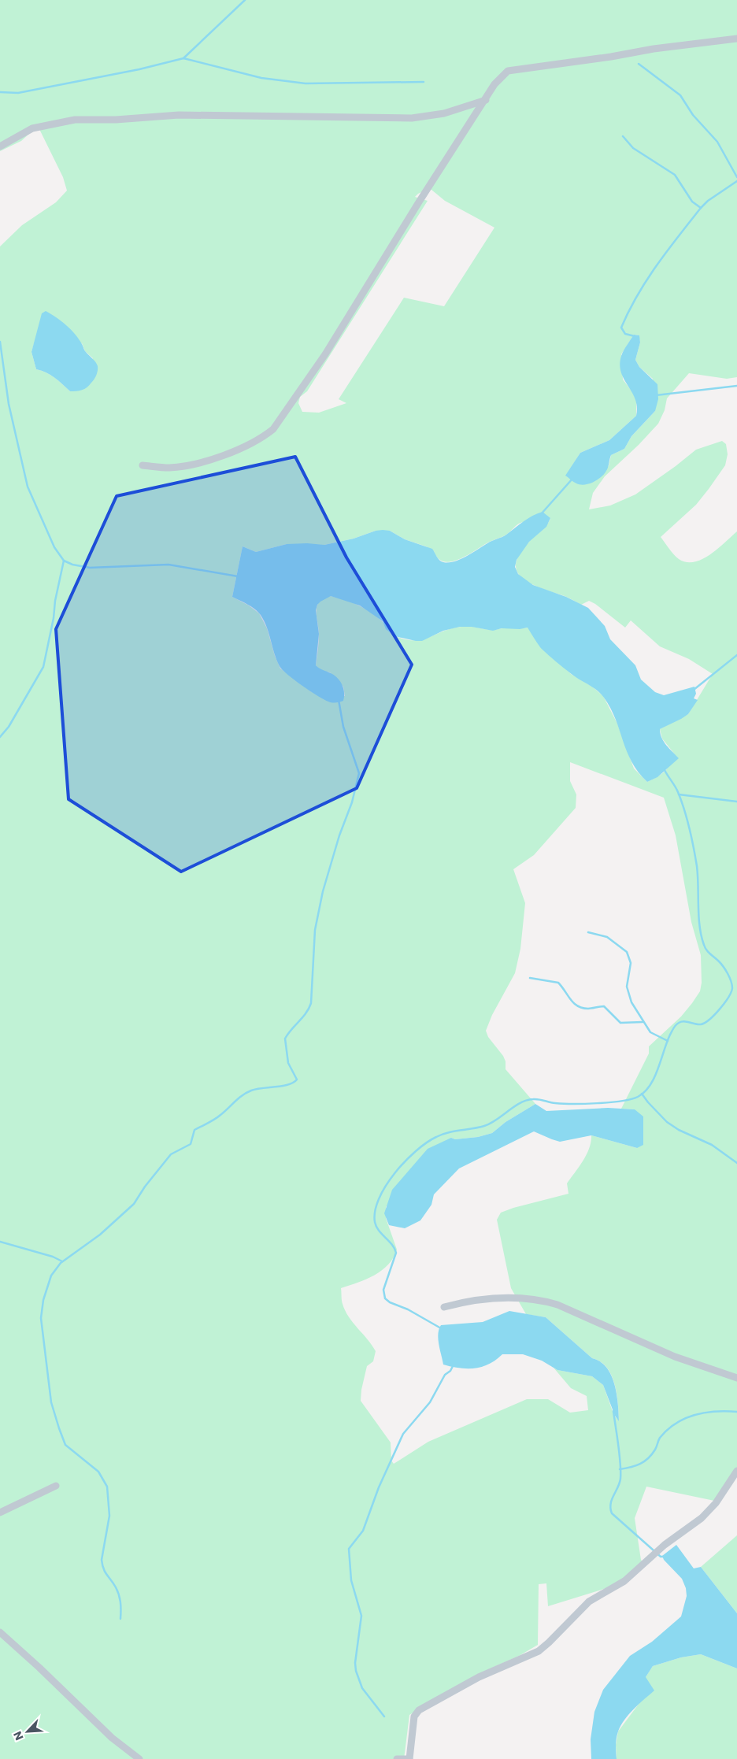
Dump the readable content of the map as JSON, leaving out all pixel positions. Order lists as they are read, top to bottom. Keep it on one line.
{"north":"bottom left"}
